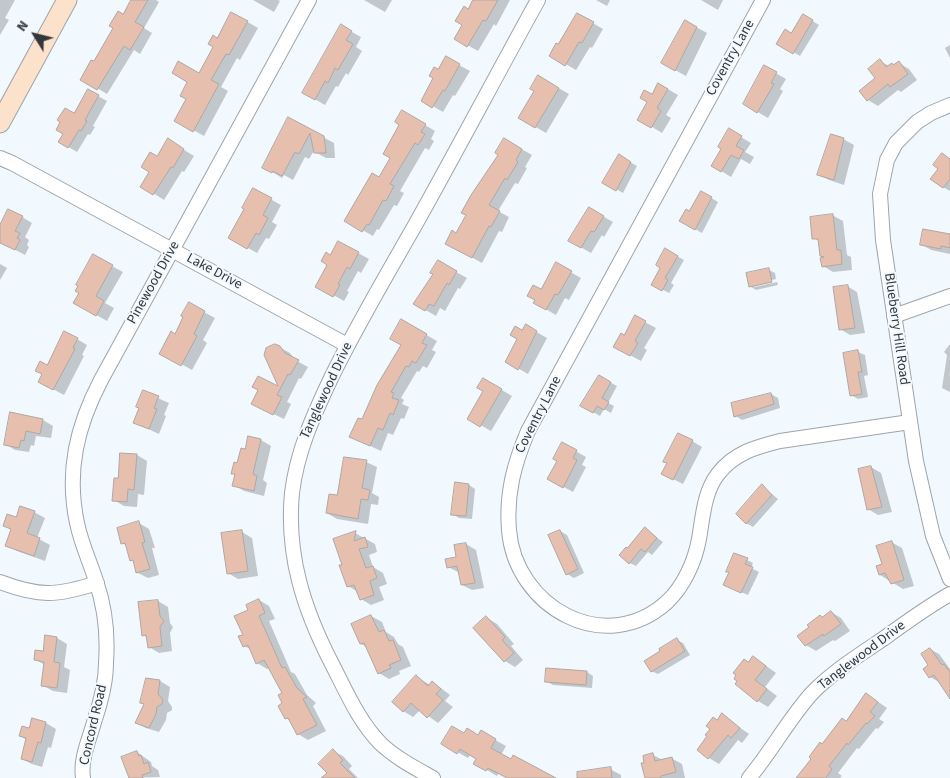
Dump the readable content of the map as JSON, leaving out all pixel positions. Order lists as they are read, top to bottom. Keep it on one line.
{"streets":{"street":["Coventry Lane","Lake Drive","Pinewood Drive","Blueberry Hill Road","Tanglewood Drive","Concord Road"]},"crossings":[["Coventry Lane","Blueberry Hill Road"],["Lake Drive","Pinewood Drive"],["Lake Drive","Tanglewood Drive"],["Pinewood Drive","Concord Road"]],"north":"top left"}
